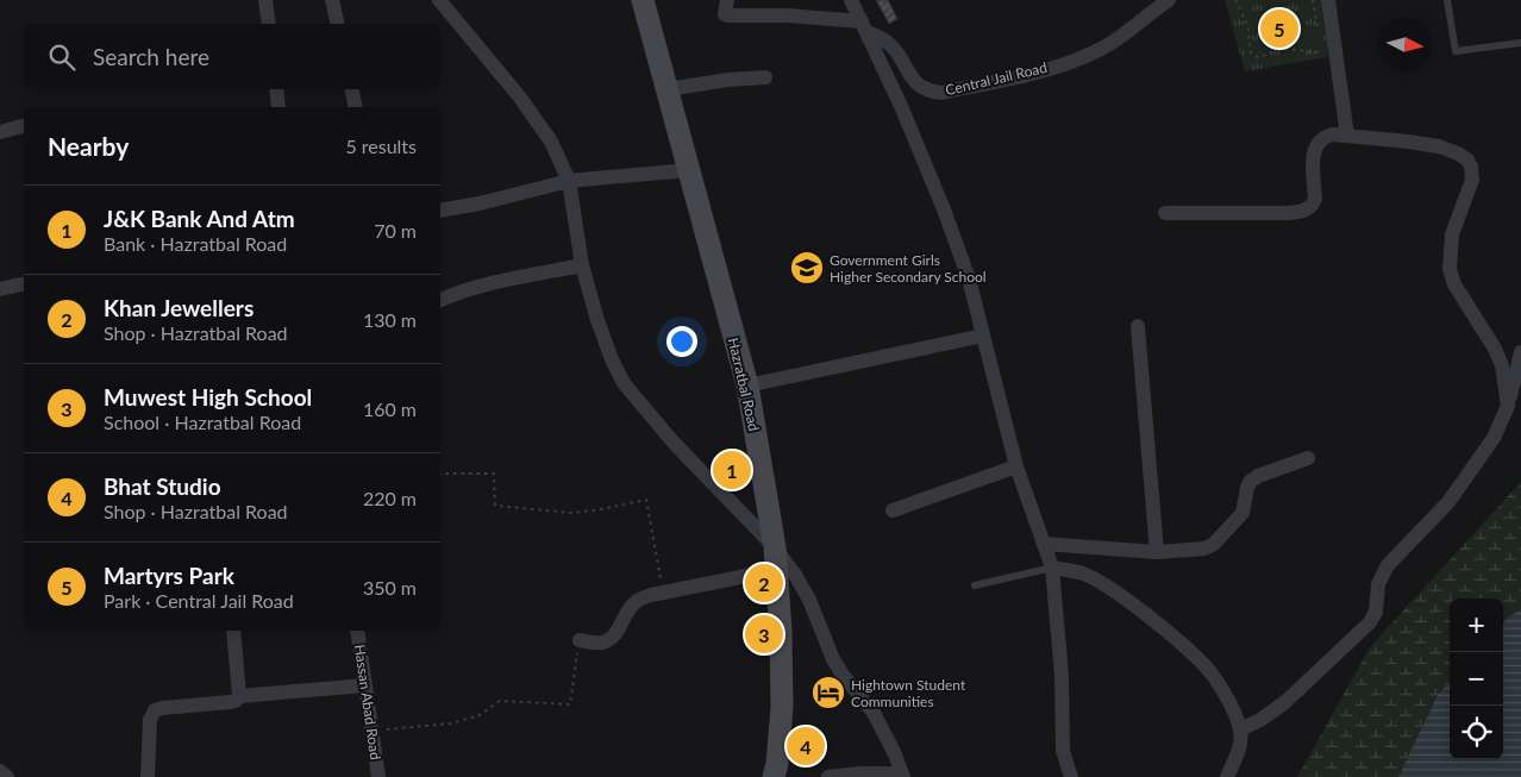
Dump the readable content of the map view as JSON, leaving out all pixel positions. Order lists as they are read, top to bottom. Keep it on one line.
{"streets":{"main road":["Hazratbal Road"],"street":["Central Jail Road","Hassan Abad Road"]},"places":{"school or university":["Government Girls Higher Secondary School"],"hotel":["Hightown Student Communities"]},"north":"right","page":{"pins":["5","1","2","3","4"],"search":"Search here","heading":["Nearby","5 results"],"list":[{"mark":"1","name":"J&K Bank And Atm","note":"Bank · Hazratbal Road","value":"70 m"},{"mark":"2","name":"Khan Jewellers","note":"Shop · Hazratbal Road","value":"130 m"},{"mark":"3","name":"Muwest High School","note":"School · Hazratbal Road","value":"160 m"},{"mark":"4","name":"Bhat Studio","note":"Shop · Hazratbal Road","value":"220 m"},{"mark":"5","name":"Martyrs Park","note":"Park · Central Jail Road","value":"350 m"}],"map_buttons":["+","−"]}}
